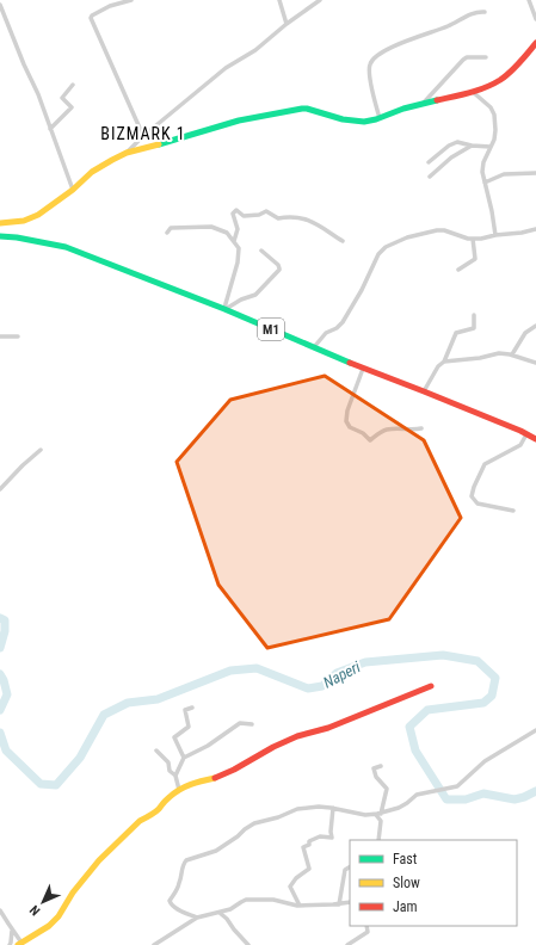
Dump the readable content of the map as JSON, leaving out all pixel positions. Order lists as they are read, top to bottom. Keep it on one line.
{"streets":{"main road":["M1"]},"districts":["BIZMARK 1"],"water":["Naperi"],"legend":["Fast","Slow","Jam"],"north":"bottom left"}
